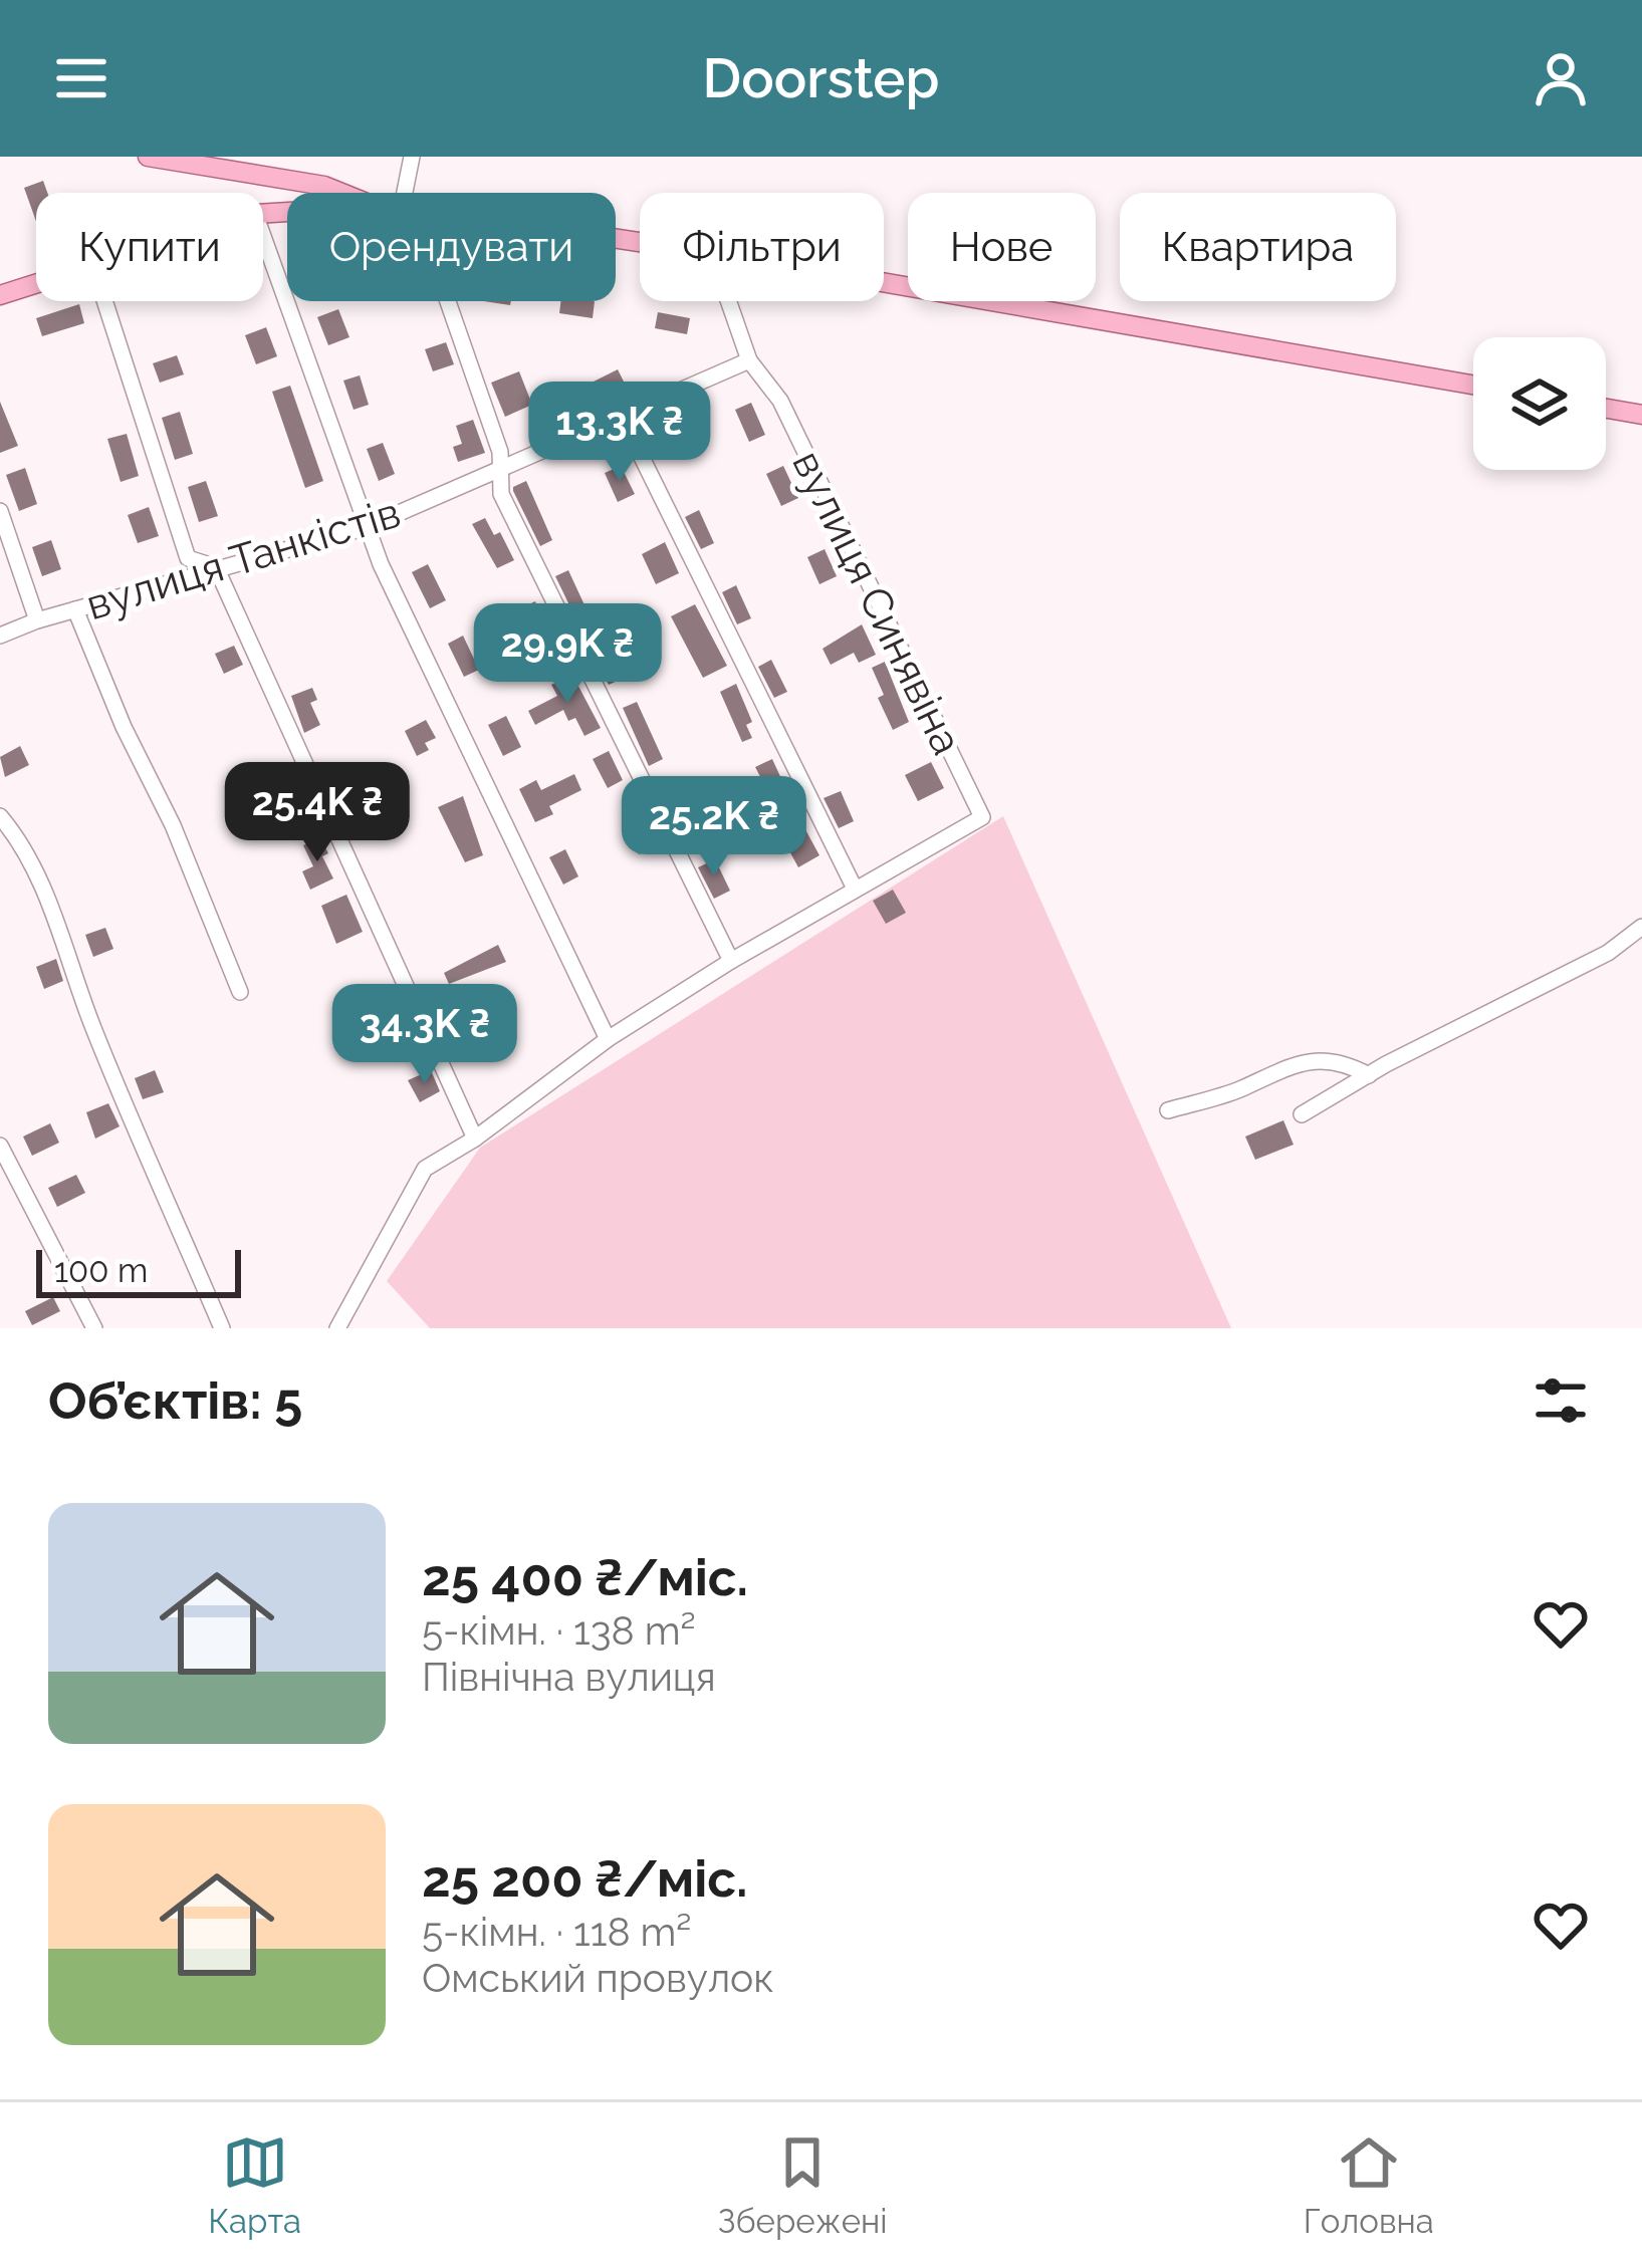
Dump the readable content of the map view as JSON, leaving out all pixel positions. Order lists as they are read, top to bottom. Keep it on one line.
{"streets":{"street":["вулиця Танкістів","вулиця Синявіна"]},"crossings":[["вулиця Танкістів","вулиця Синявіна"]],"scale_bar":"100 m","page":{"header":"Doorstep","chip":["Купити","Орендувати","Фільтри","Нове","Квартира"],"price":["13.3K ₴","29.9K ₴","25.4K ₴","25.2K ₴","34.3K ₴"],"scale":"100 m","heading":"Об’єктів: 5","list":[{"name":"25 400 ₴/міс.","note":"5-кімн. · 138 m² · Північна вулиця"},{"name":"25 200 ₴/міс.","note":"5-кімн. · 118 m² · Омський провулок"}],"tabs":["Карта","Збережені","Головна"]}}
